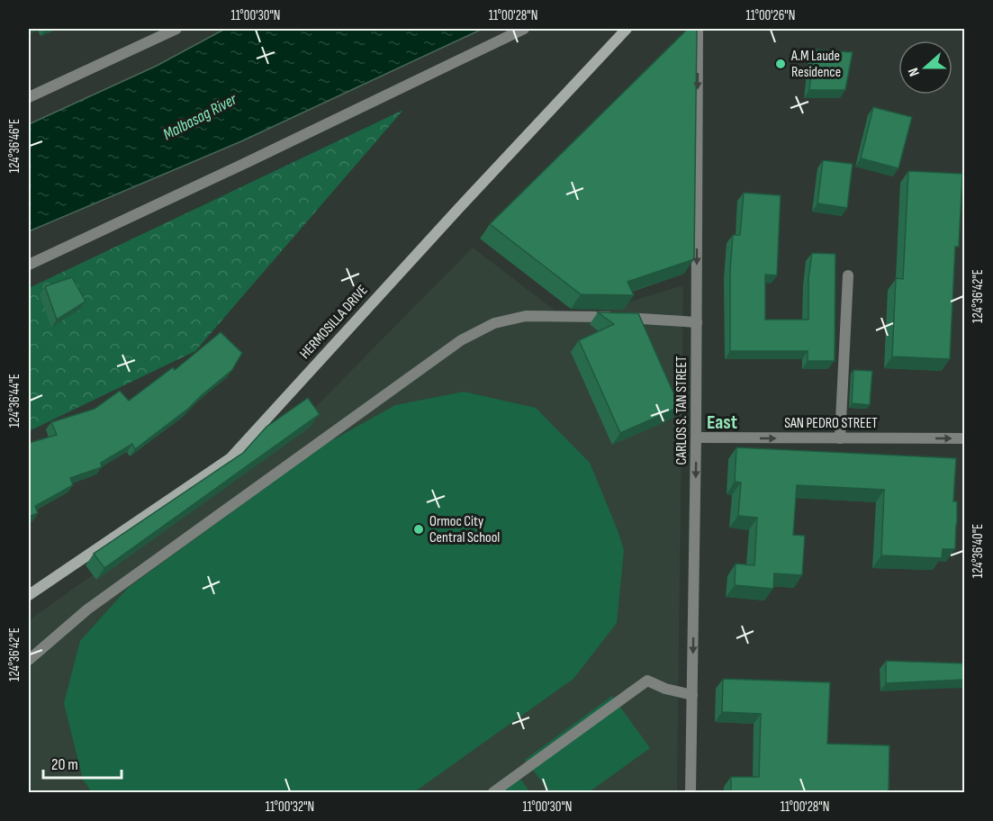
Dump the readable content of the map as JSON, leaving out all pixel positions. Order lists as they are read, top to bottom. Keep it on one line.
{"streets":{"main road":["HERMOSILLA DRIVE"],"street":["CARLOS S. TAN STREET","SAN PEDRO STREET"]},"crossings":[["CARLOS S. TAN STREET","SAN PEDRO STREET"]],"one_way":["CARLOS S. TAN STREET","SAN PEDRO STREET"],"districts":["East"],"water":["Malbasag River"],"places":["A.M Laude Residence","Ormoc City Central School"],"scale_bar":"20 m","north":"left","coordinates":["11°00'30\"N","11°00'28\"N","11°00'26\"N","124°36'46\"E","124°36'42\"E","124°36'44\"E","124°36'40\"E","11°00'32\"N"]}
